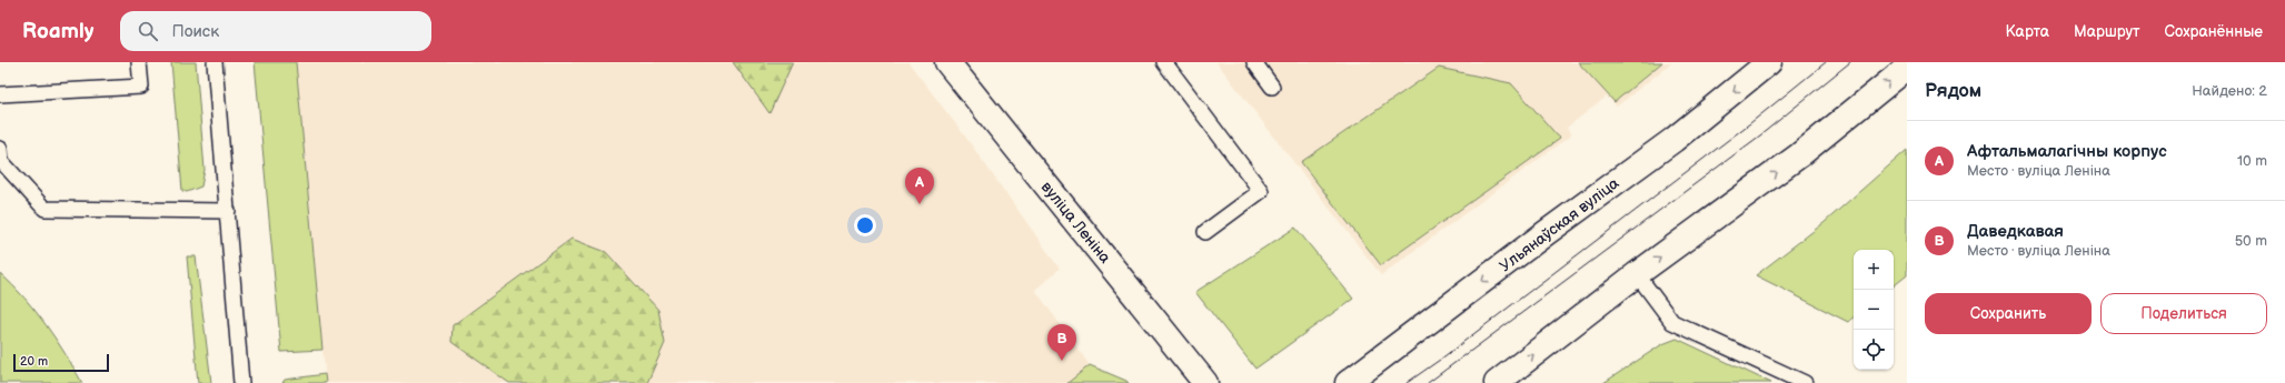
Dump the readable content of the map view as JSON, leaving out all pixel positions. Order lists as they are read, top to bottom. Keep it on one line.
{"streets":{"main road":["вуліца Леніна","Ульянаўская вуліца"]},"scale_bar":"20 m","page":{"header":"Roamly","search":"Поиск","nav":["Карта","Маршрут","Сохранённые"],"heading":["Рядом","Найдено: 2"],"list":[{"mark":"A","name":"Афтальмалагічны корпус","note":"Место · вуліца Леніна","value":"10 m"},{"mark":"B","name":"Даведкавая","note":"Место · вуліца Леніна","value":"50 m"}],"pins":["A","B"],"map_buttons":["+","−"],"buttons":["Сохранить","Поделиться"],"scale":"20 m"}}
